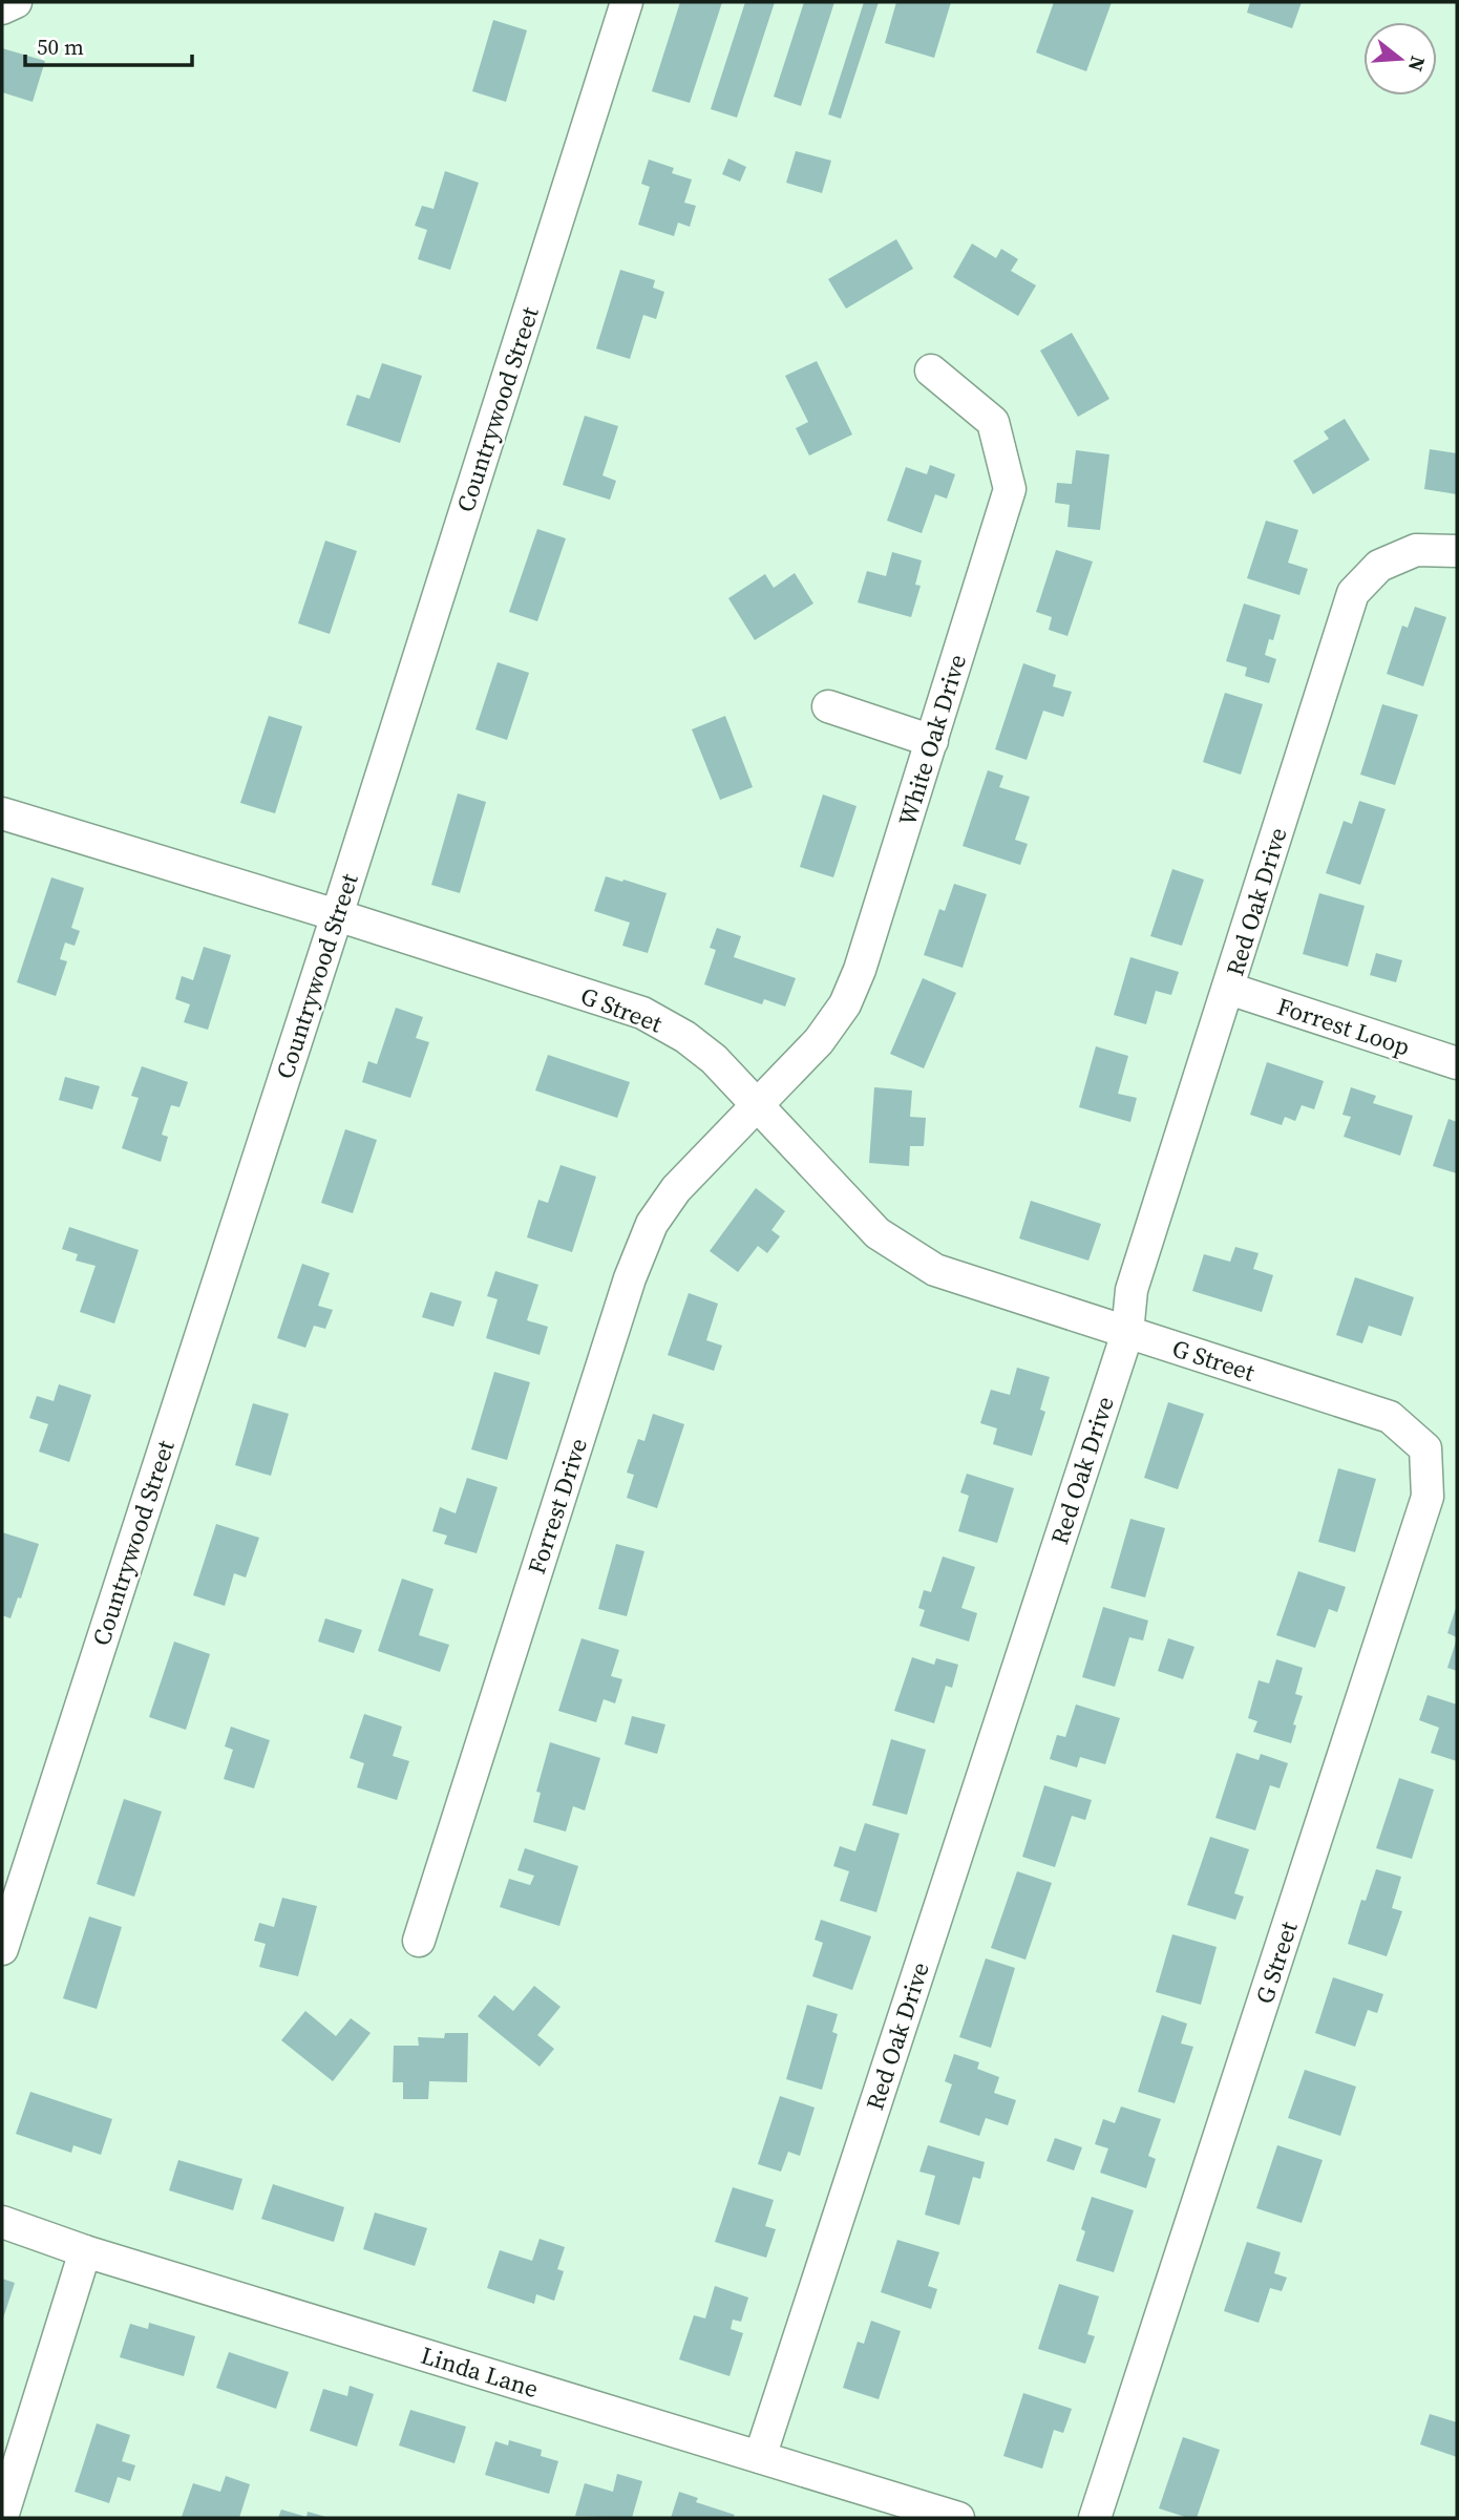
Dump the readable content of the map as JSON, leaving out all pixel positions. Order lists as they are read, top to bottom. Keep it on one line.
{"streets":{"street":["Countrywood Street","White Oak Drive","Red Oak Drive","G Street","Forrest Loop","Forrest Drive","Linda Lane"]},"crossings":[["Countrywood Street","G Street"],["White Oak Drive","G Street"],["White Oak Drive","Forrest Drive"],["Red Oak Drive","G Street"],["Red Oak Drive","Forrest Loop"],["Red Oak Drive","Linda Lane"],["G Street","Forrest Drive"]],"scale_bar":"50 m","north":"right"}
